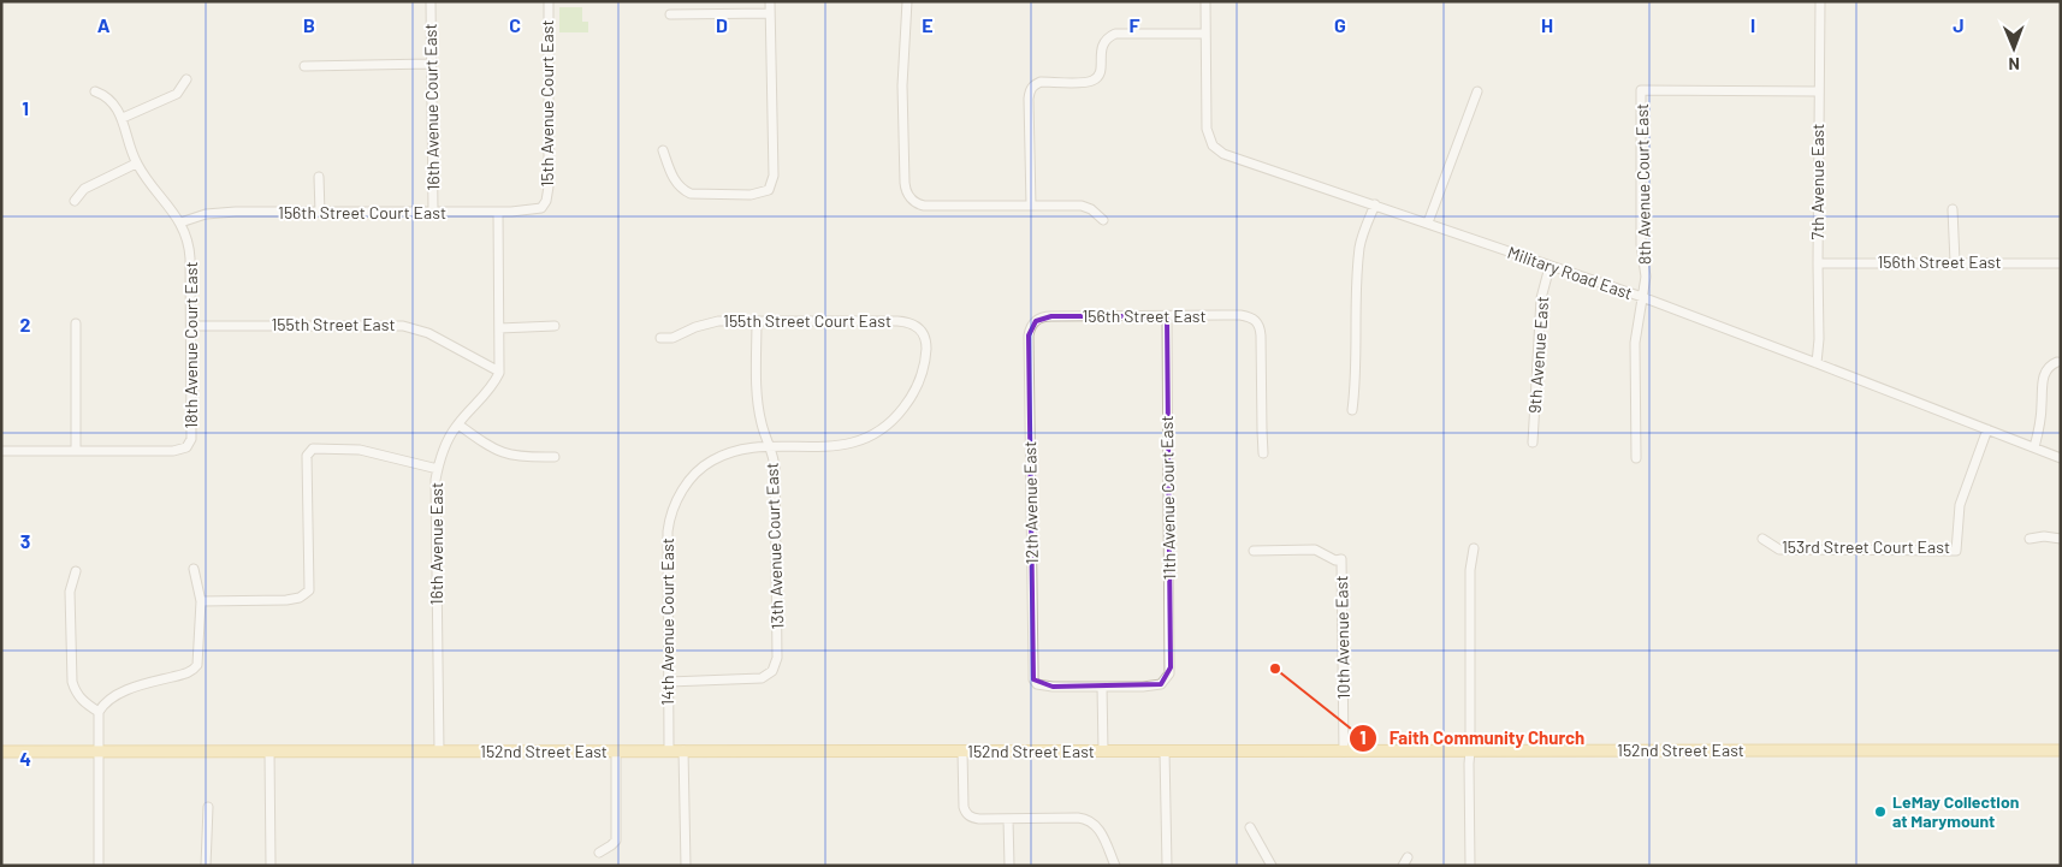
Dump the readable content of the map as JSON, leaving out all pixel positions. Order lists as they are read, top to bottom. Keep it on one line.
{"streets":{"main road":["152nd Street East"],"street":["15th Avenue Court East","16th Avenue Court East","7th Avenue East","8th Avenue Court East","156th Street Court East","156th Street East","Military Road East","155th Street Court East","155th Street East","18th Avenue Court East","9th Avenue East","11th Avenue Court East","12th Avenue East","16th Avenue East","13th Avenue Court East","153rd Street Court East","14th Avenue Court East","10th Avenue East"]},"crossings":[["15th Avenue Court East","156th Street Court East"],["16th Avenue Court East","156th Street Court East"],["7th Avenue East","8th Avenue Court East"],["7th Avenue East","156th Street East"],["7th Avenue East","Military Road East"],["8th Avenue Court East","Military Road East"],["156th Street Court East","18th Avenue Court East"],["156th Street East","11th Avenue Court East"],["156th Street East","12th Avenue East"],["Military Road East","9th Avenue East"],["Military Road East","153rd Street Court East"],["155th Street Court East","13th Avenue Court East"],["155th Street Court East","14th Avenue Court East"],["155th Street East","18th Avenue Court East"],["155th Street East","16th Avenue East"],["11th Avenue Court East","12th Avenue East"],["16th Avenue East","152nd Street East"],["13th Avenue Court East","14th Avenue Court East"],["14th Avenue Court East","152nd Street East"],["10th Avenue East","152nd Street East"]],"places":["Faith Community Church","LeMay Collection at Marymount"],"north":"bottom","grid":{"columns":["A","B","C","D","E","F","G","H","I","J"],"rows":["1","2","3","4"]}}
